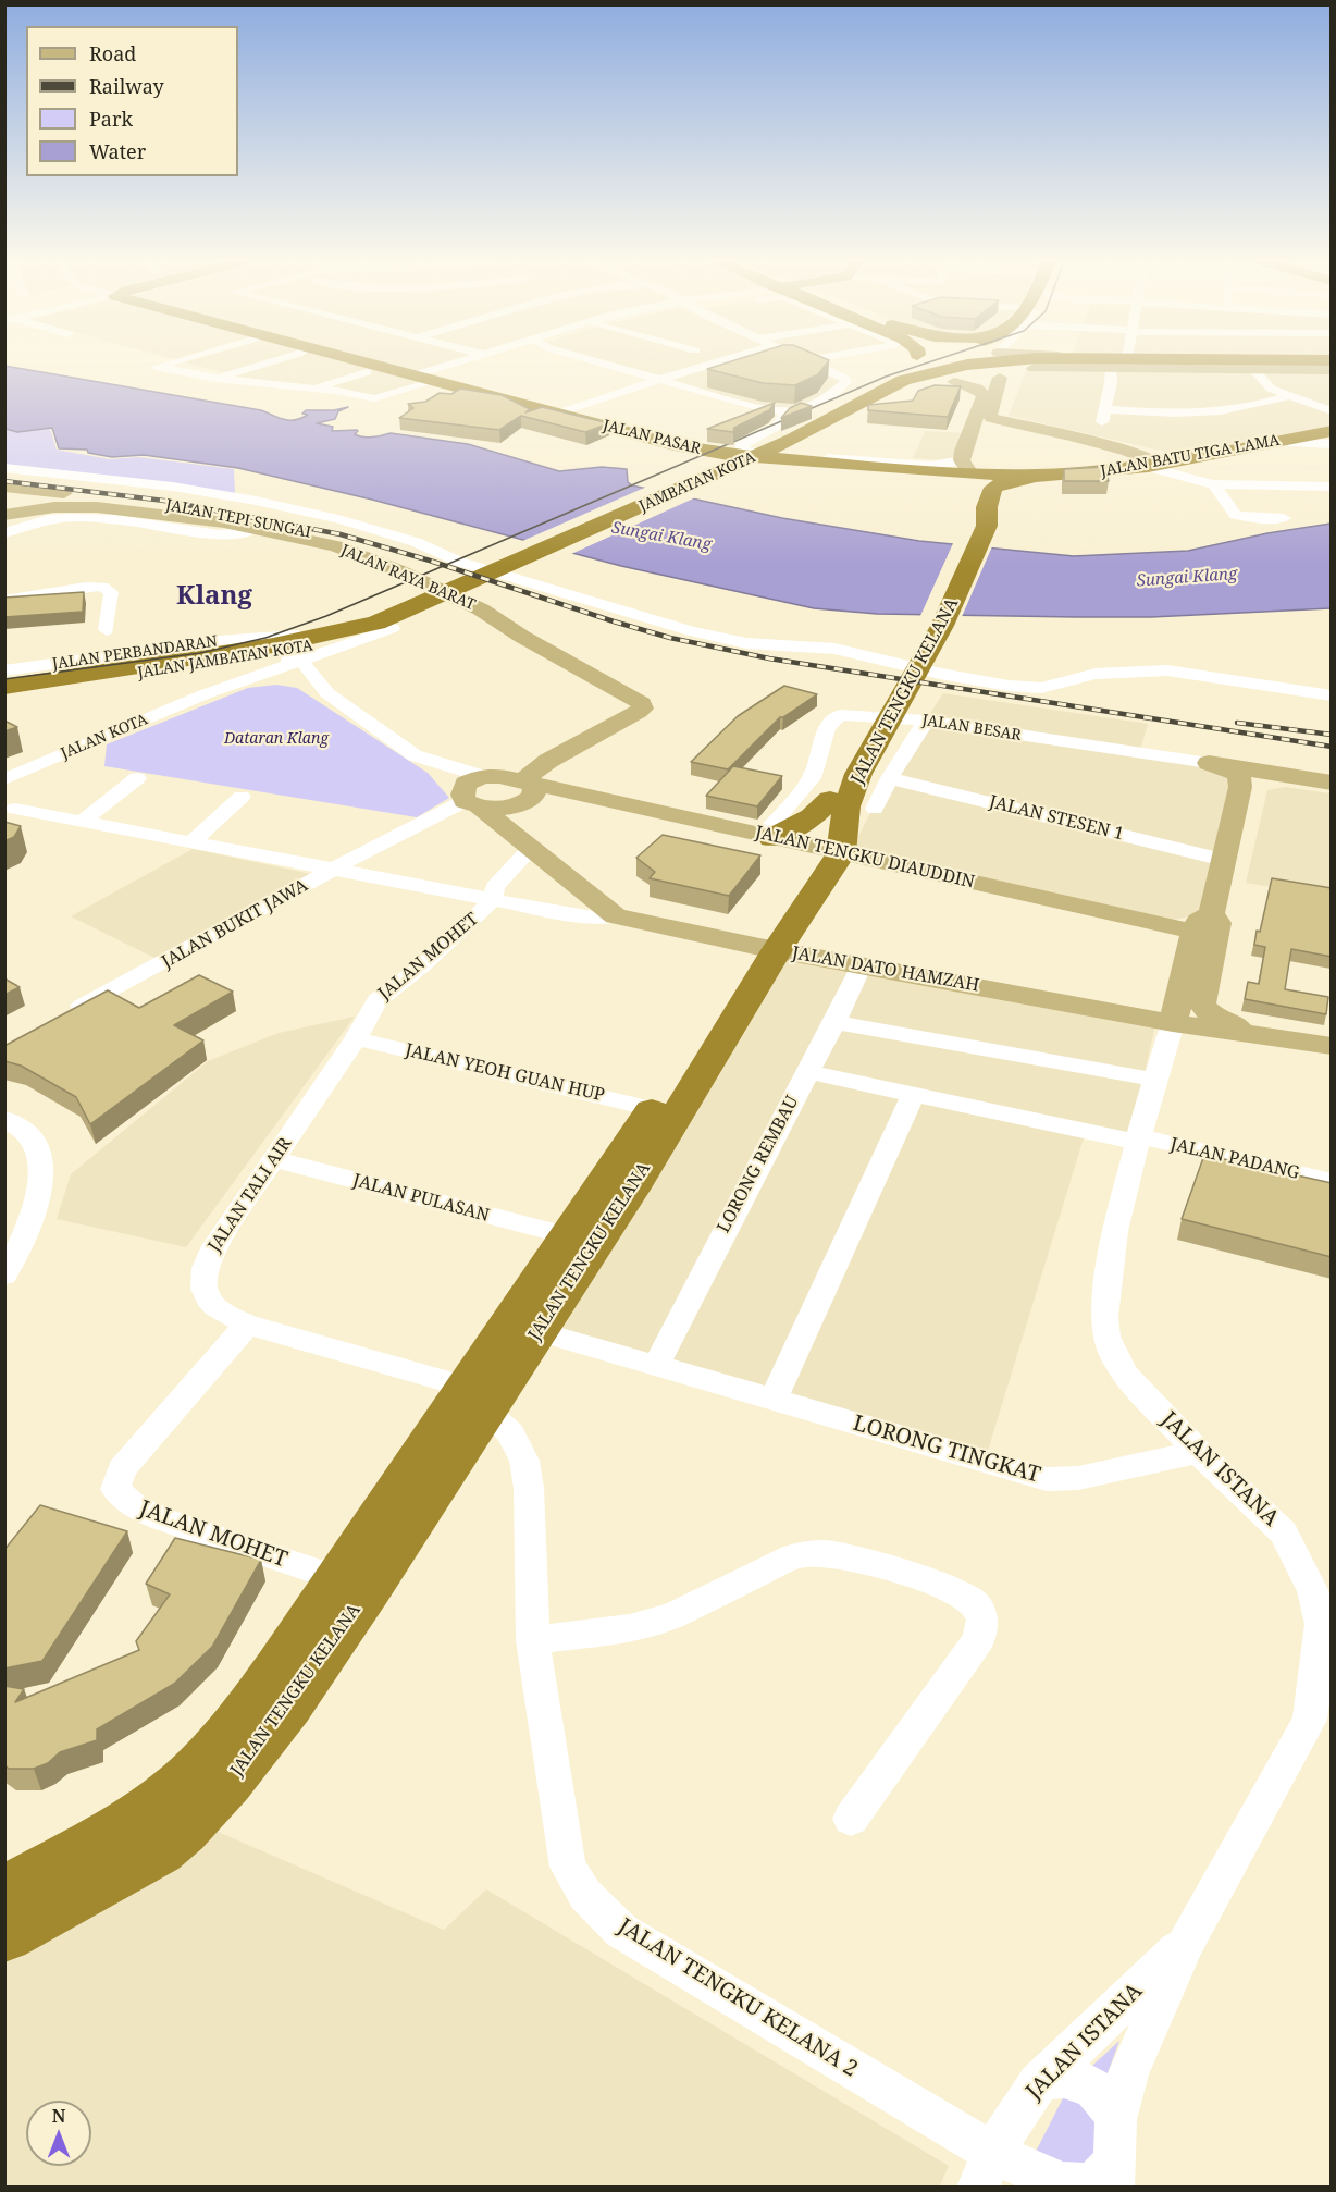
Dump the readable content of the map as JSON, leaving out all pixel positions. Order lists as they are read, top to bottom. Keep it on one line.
{"streets":{"highway":["JALAN PASAR","JALAN BATU TIGA LAMA","JAMBATAN KOTA","JALAN JAMBATAN KOTA","JALAN TENGKU KELANA"],"main road":["JALAN TEPI SUNGAI","JALAN RAYA BARAT","JALAN TENGKU DIAUDDIN","JALAN BUKIT JAWA","JALAN DATO HAMZAH"],"street":["JALAN PERBANDARAN","JALAN BESAR","JALAN KOTA","JALAN STESEN 1","JALAN MOHET","JALAN YEOH GUAN HUP","JALAN PADANG","LORONG REMBAU","JALAN TALI AIR","JALAN PULASAN","LORONG TINGKAT","JALAN ISTANA","JALAN TENGKU KELANA 2"]},"crossings":[["JALAN PASAR","JALAN BATU TIGA LAMA"],["JALAN PASAR","JALAN TENGKU KELANA"],["JALAN BATU TIGA LAMA","JALAN TENGKU KELANA"],["JAMBATAN KOTA","JALAN RAYA BARAT"],["JAMBATAN KOTA","JALAN JAMBATAN KOTA"],["JALAN TEPI SUNGAI","JALAN RAYA BARAT"],["JALAN RAYA BARAT","JALAN JAMBATAN KOTA"],["JALAN RAYA BARAT","JALAN BUKIT JAWA"],["JALAN PERBANDARAN","JALAN JAMBATAN KOTA"],["JALAN TENGKU KELANA","JALAN TENGKU DIAUDDIN"],["JALAN TENGKU KELANA","JALAN MOHET"],["JALAN TENGKU KELANA","JALAN DATO HAMZAH"],["JALAN TENGKU KELANA","JALAN YEOH GUAN HUP"],["JALAN TENGKU KELANA","JALAN TALI AIR"],["JALAN TENGKU KELANA","JALAN PULASAN"],["JALAN TENGKU KELANA","LORONG TINGKAT"],["JALAN TENGKU KELANA","JALAN TENGKU KELANA 2"],["JALAN BESAR","JALAN TENGKU DIAUDDIN"],["JALAN TENGKU DIAUDDIN","JALAN BUKIT JAWA"],["JALAN BUKIT JAWA","JALAN DATO HAMZAH"],["JALAN MOHET","JALAN DATO HAMZAH"],["JALAN MOHET","JALAN YEOH GUAN HUP"],["JALAN MOHET","JALAN TALI AIR"],["JALAN DATO HAMZAH","LORONG REMBAU"],["JALAN DATO HAMZAH","JALAN ISTANA"],["JALAN YEOH GUAN HUP","JALAN TALI AIR"],["JALAN PADANG","JALAN ISTANA"],["LORONG REMBAU","LORONG TINGKAT"],["JALAN TALI AIR","JALAN PULASAN"],["JALAN TALI AIR","JALAN TENGKU KELANA 2"],["LORONG TINGKAT","JALAN ISTANA"],["JALAN ISTANA","JALAN TENGKU KELANA 2"]],"districts":["Klang"],"water":["Sungai Klang"],"parks":["Dataran Klang"],"legend":["Road","Railway","Park","Water"],"north":"top"}
